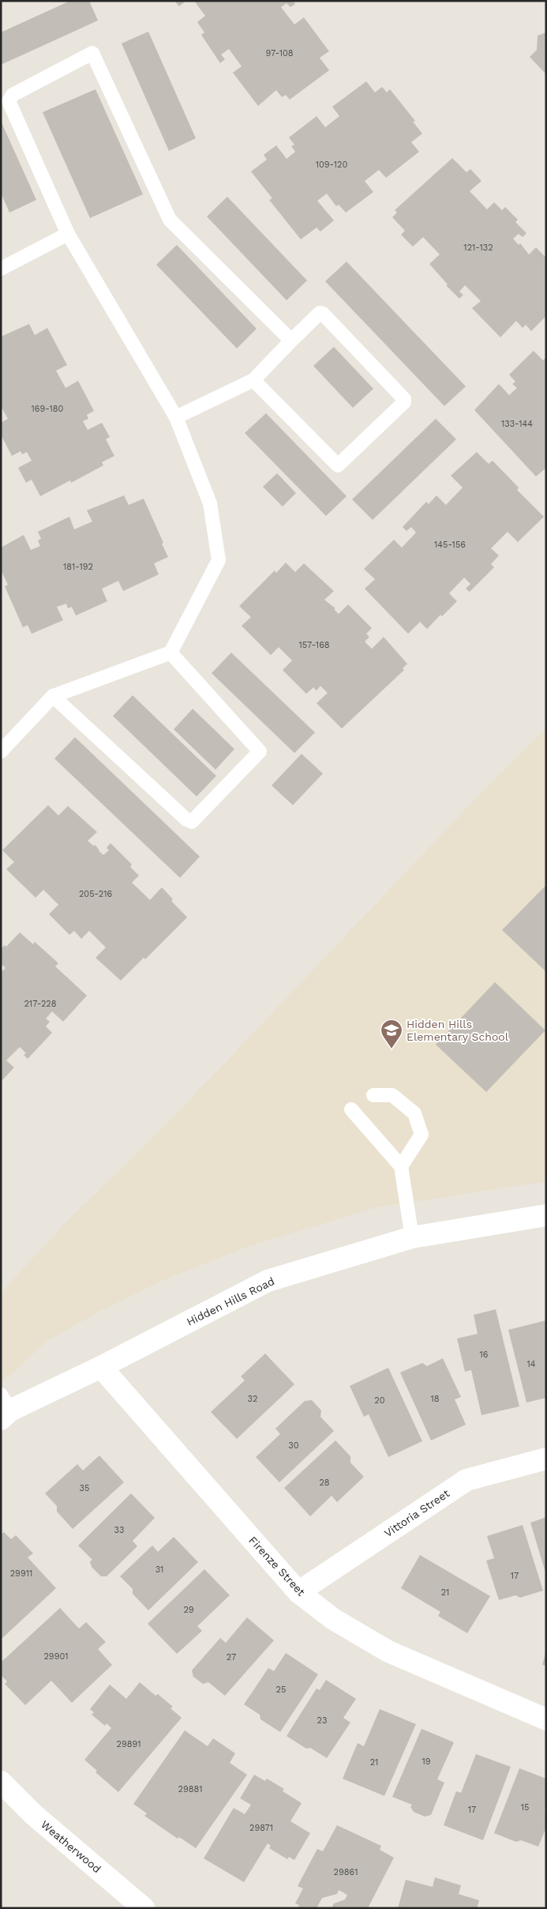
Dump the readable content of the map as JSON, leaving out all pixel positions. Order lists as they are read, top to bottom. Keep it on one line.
{"streets":{"street":["Hidden Hills Road","Vittoria Street","Firenze Street","Weatherwood"]},"crossings":[["Hidden Hills Road","Firenze Street"],["Vittoria Street","Firenze Street"]],"places":{"school or university":["Hidden Hills Elementary School"]},"house_numbers":["97-108","109-120","121-132","169-180","133-144","145-156","181-192","157-168","205-216","217-228","16","14","32","18","20","30","28","35","33","31","29911","17","21","29","29901","27","25","23","29891","19","21","29881","15","17","29871","29861"]}
